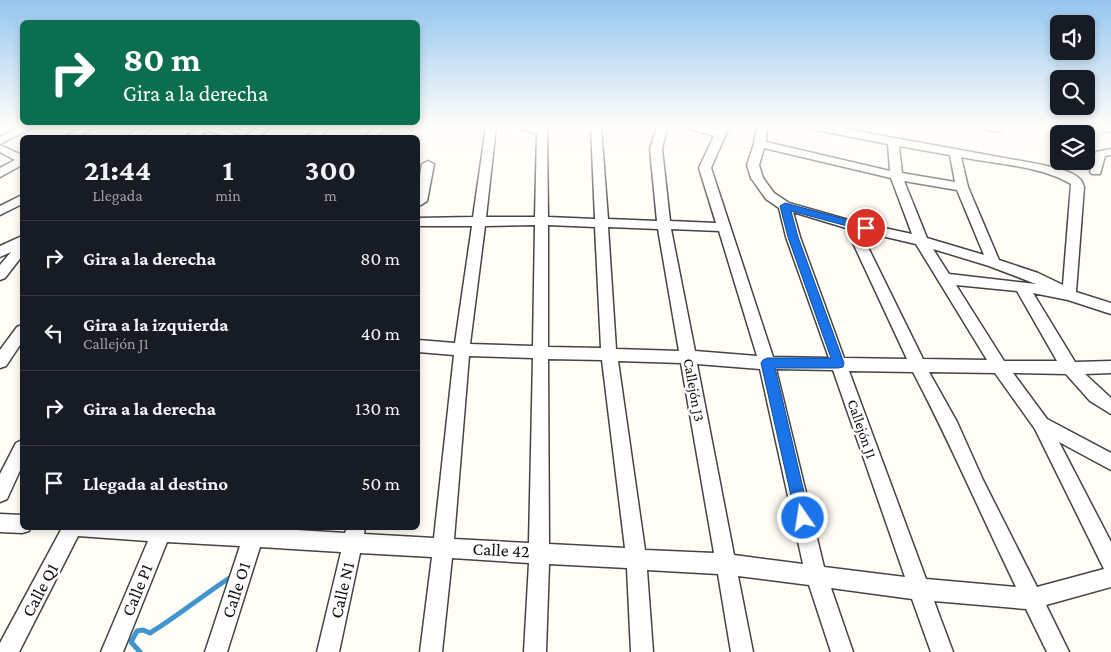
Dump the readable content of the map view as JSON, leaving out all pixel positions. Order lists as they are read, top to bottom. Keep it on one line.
{"streets":{"street":["Callejón J3","Callejón J1","Calle 42","Calle Q1","Calle P1","Calle O1","Calle N1"]},"crossings":[["Callejón J3","Calle 42"],["Callejón J1","Calle 42"],["Calle 42","Calle P1"],["Calle 42","Calle O1"],["Calle 42","Calle N1"]],"page":{"turn":["80 m","Gira a la derecha"],"eta":["21:44","Llegada","1","min","300","m"],"list":[{"name":"Gira a la derecha","value":"80 m"},{"name":"Gira a la izquierda","note":"Callejón J1","value":"40 m"},{"name":"Gira a la derecha","value":"130 m"},{"name":"Llegada al destino","value":"50 m"}]}}
